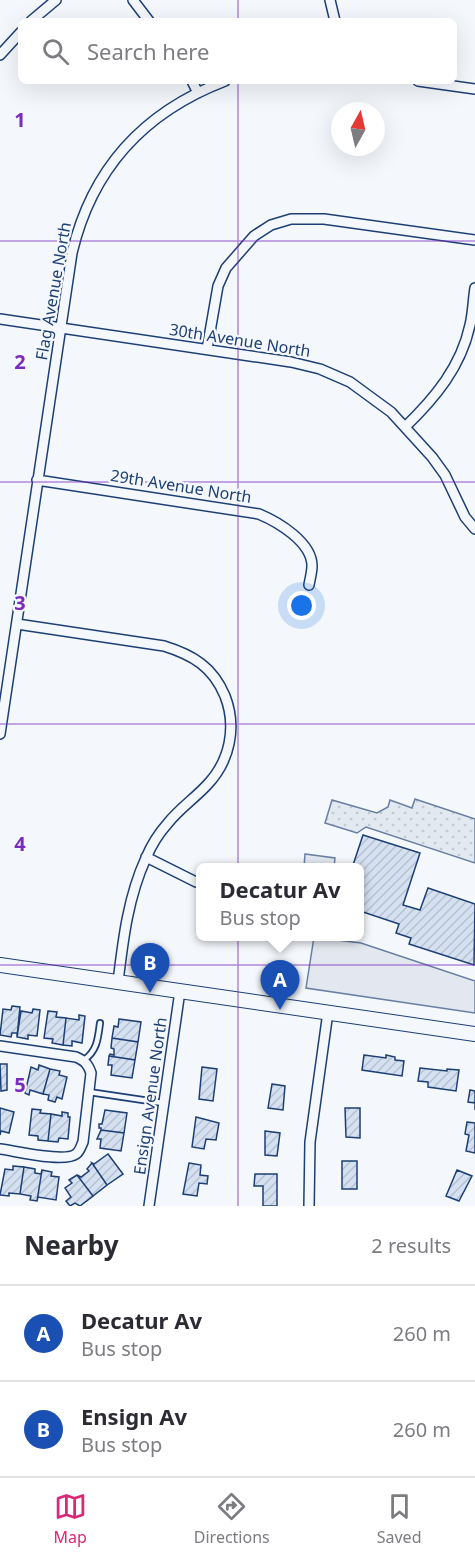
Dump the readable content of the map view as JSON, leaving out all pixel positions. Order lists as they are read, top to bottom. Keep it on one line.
{"streets":{"street":["Flag Avenue North","30th Avenue North","29th Avenue North","Ensign Avenue North"]},"crossings":[["Flag Avenue North","30th Avenue North"],["Flag Avenue North","29th Avenue North"]],"north":"top","page":{"search":"Search here","popup":["Decatur Av","Bus stop"],"pins":["B","A"],"heading":["Nearby","2 results"],"list":[{"mark":"A","name":"Decatur Av","note":"Bus stop","value":"260 m"},{"mark":"B","name":"Ensign Av","note":"Bus stop","value":"260 m"}],"nav":["Map","Directions","Saved"]},"grid":{"rows":["1","2","3","4","5"]}}
